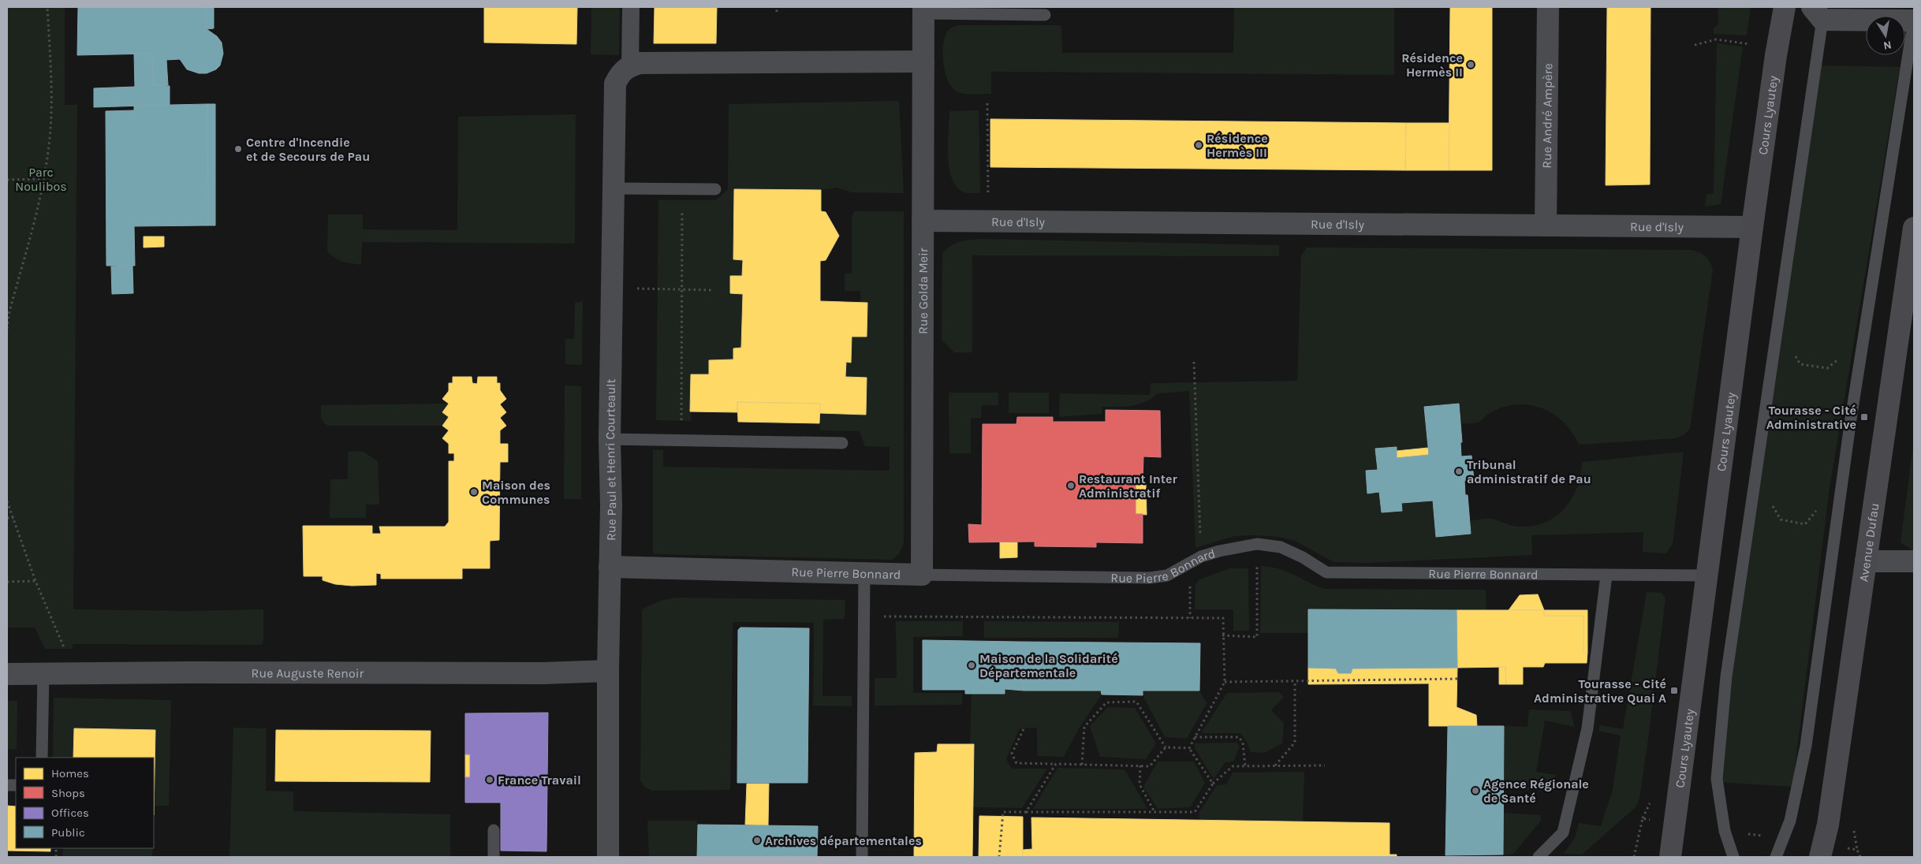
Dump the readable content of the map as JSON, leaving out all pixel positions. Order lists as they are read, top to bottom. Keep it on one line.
{"streets":{"main road":["Cours Lyautey","Avenue Dufau"],"street":["Rue André Ampère","Rue d'Isly","Rue Golda Meir","Rue Paul et Henri Courteault","Rue Pierre Bonnard","Rue Auguste Renoir"]},"crossings":[["Cours Lyautey","Rue d'Isly"],["Cours Lyautey","Rue Pierre Bonnard"],["Rue André Ampère","Rue d'Isly"],["Rue d'Isly","Rue Golda Meir"],["Rue Golda Meir","Rue Pierre Bonnard"],["Rue Paul et Henri Courteault","Rue Pierre Bonnard"],["Rue Paul et Henri Courteault","Rue Auguste Renoir"]],"parks":["Parc Noulibos"],"places":{"other":["Résidence Hermès II","Résidence Hermès III","Centre d'Incendie et de Secours de Pau","Tribunal administratif de Pau","Restaurant Inter Administratif","Maison des Communes","Maison de la Solidarité Départementale","France Travail","Agence Régionale de Santé","Archives départementales"],"transit":["Tourasse - Cité Administrative","Tourasse - Cité Administrative Quai A"]},"legend":["Homes","Shops","Offices","Public"],"north":"bottom"}
